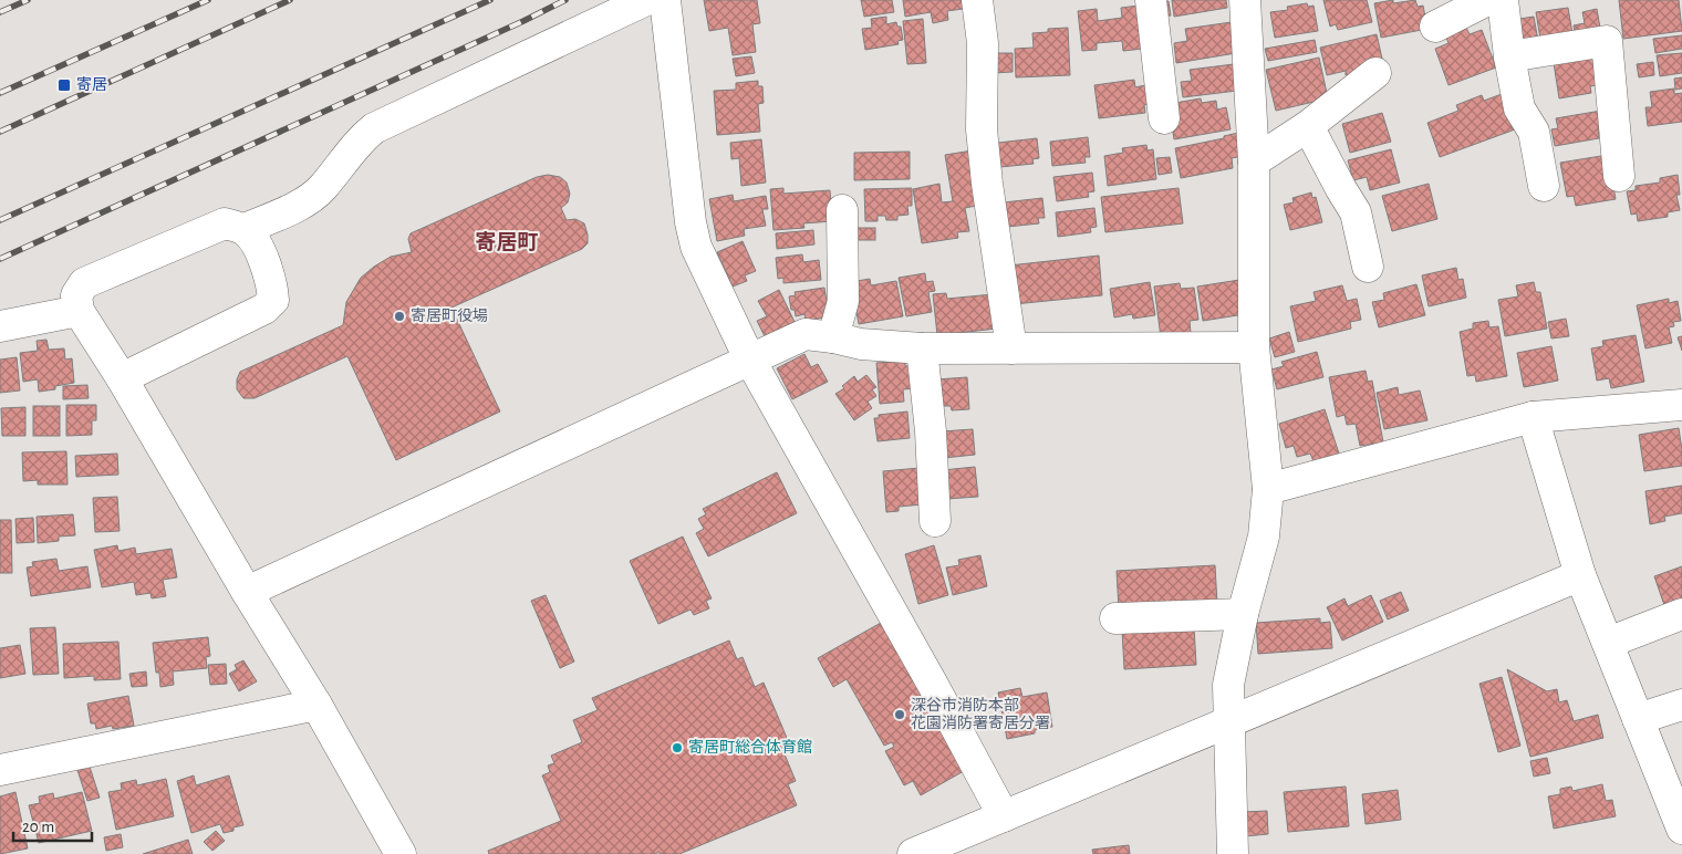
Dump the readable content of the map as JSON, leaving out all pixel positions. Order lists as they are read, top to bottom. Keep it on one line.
{"districts":["寄居町"],"places":{"transit":["寄居"],"other":["寄居町役場","深谷市消防本部 花園消防署寄居分署","寄居町総合体育館"]},"scale_bar":"20 m"}
